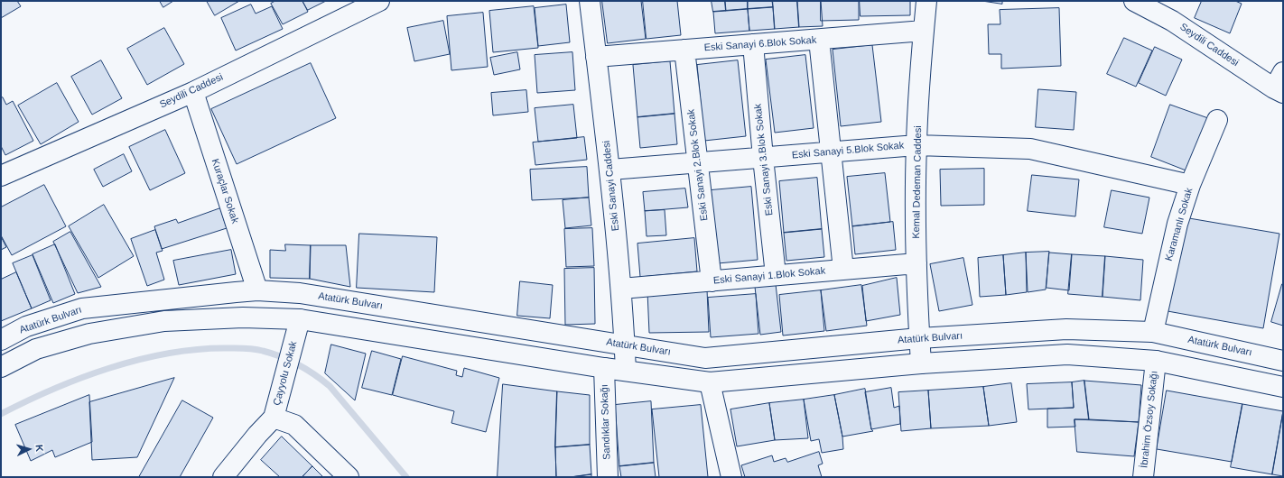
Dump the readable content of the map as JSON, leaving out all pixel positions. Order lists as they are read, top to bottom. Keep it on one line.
{"streets":{"street":["Eski Sanayi 6.Blok Sokak","Seydili Caddesi","Eski Sanayi 5.Blok Sokak","Eski Sanayi 3.Blok Sokak","Eski Sanayi 2.Blok Sokak","Kemal Dedeman Caddesi","Eski Sanayi Caddesi","Kuraçlar Sokak","Karamanlı Sokak","Eski Sanayi 1.Blok Sokak","Atatürk Bulvarı","Çayyolu Sokak","İbrahim Özsoy Sokağı","Sandıklar Sokağı"]},"crossings":[["Eski Sanayi 6.Blok Sokak","Eski Sanayi 3.Blok Sokak"],["Eski Sanayi 6.Blok Sokak","Eski Sanayi 2.Blok Sokak"],["Eski Sanayi 6.Blok Sokak","Kemal Dedeman Caddesi"],["Eski Sanayi 6.Blok Sokak","Eski Sanayi Caddesi"],["Seydili Caddesi","Kuraçlar Sokak"],["Eski Sanayi 5.Blok Sokak","Eski Sanayi 3.Blok Sokak"],["Eski Sanayi 5.Blok Sokak","Eski Sanayi 2.Blok Sokak"],["Eski Sanayi 5.Blok Sokak","Kemal Dedeman Caddesi"],["Eski Sanayi 5.Blok Sokak","Eski Sanayi Caddesi"],["Eski Sanayi 5.Blok Sokak","Karamanlı Sokak"],["Eski Sanayi 3.Blok Sokak","Eski Sanayi 1.Blok Sokak"],["Eski Sanayi 2.Blok Sokak","Eski Sanayi 1.Blok Sokak"],["Kemal Dedeman Caddesi","Eski Sanayi 1.Blok Sokak"],["Kemal Dedeman Caddesi","Atatürk Bulvarı"],["Eski Sanayi Caddesi","Eski Sanayi 1.Blok Sokak"],["Eski Sanayi Caddesi","Atatürk Bulvarı"],["Kuraçlar Sokak","Atatürk Bulvarı"],["Karamanlı Sokak","Atatürk Bulvarı"]],"north":"right"}
